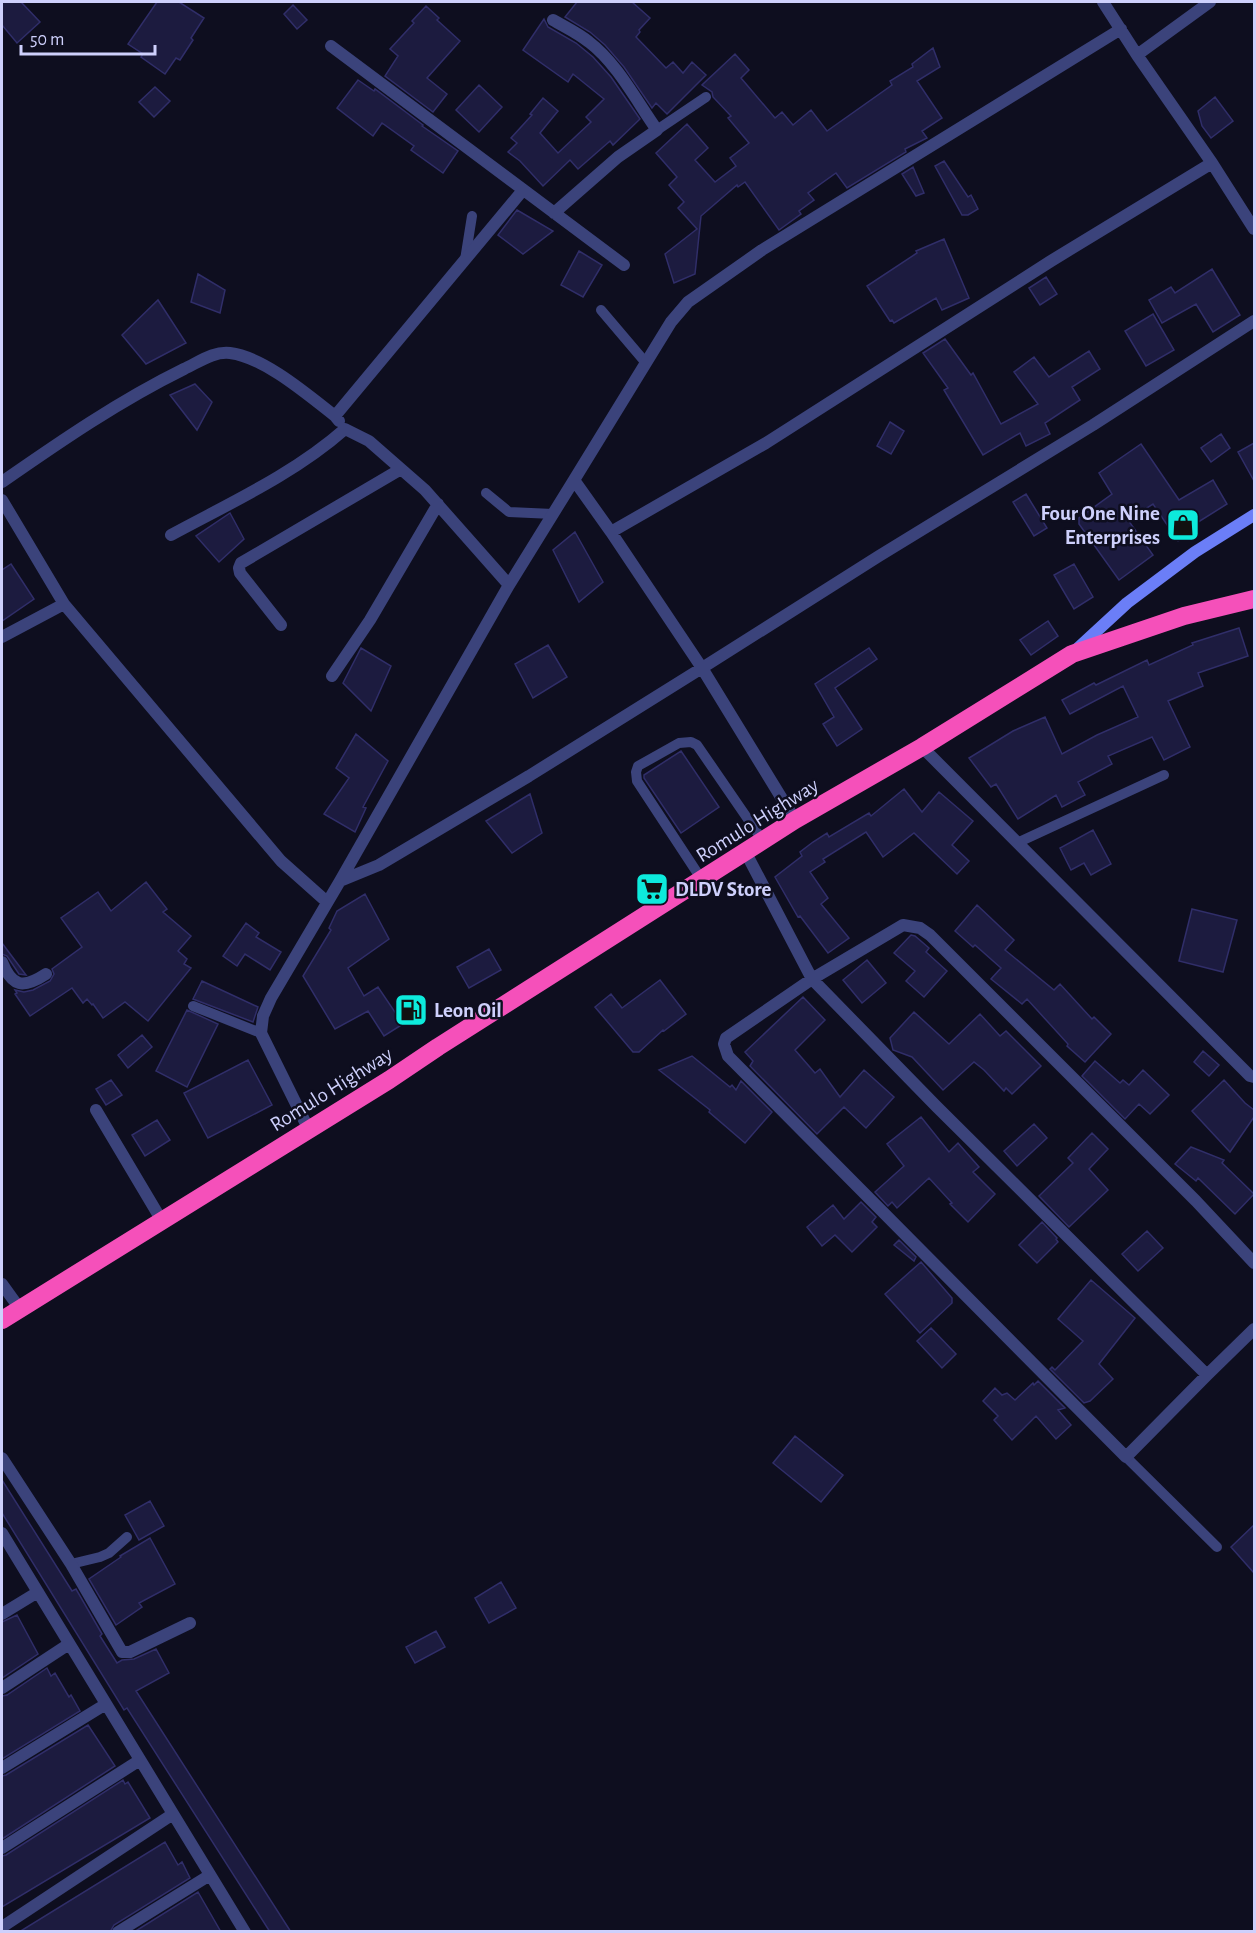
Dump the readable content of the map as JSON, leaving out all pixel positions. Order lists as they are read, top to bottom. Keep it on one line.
{"streets":{"highway":["Romulo Highway"]},"places":{"shop":["Four One Nine Enterprises"],"supermarket":["DLDV Store"],"fuel station":["Leon Oil"]},"scale_bar":"50 m"}
